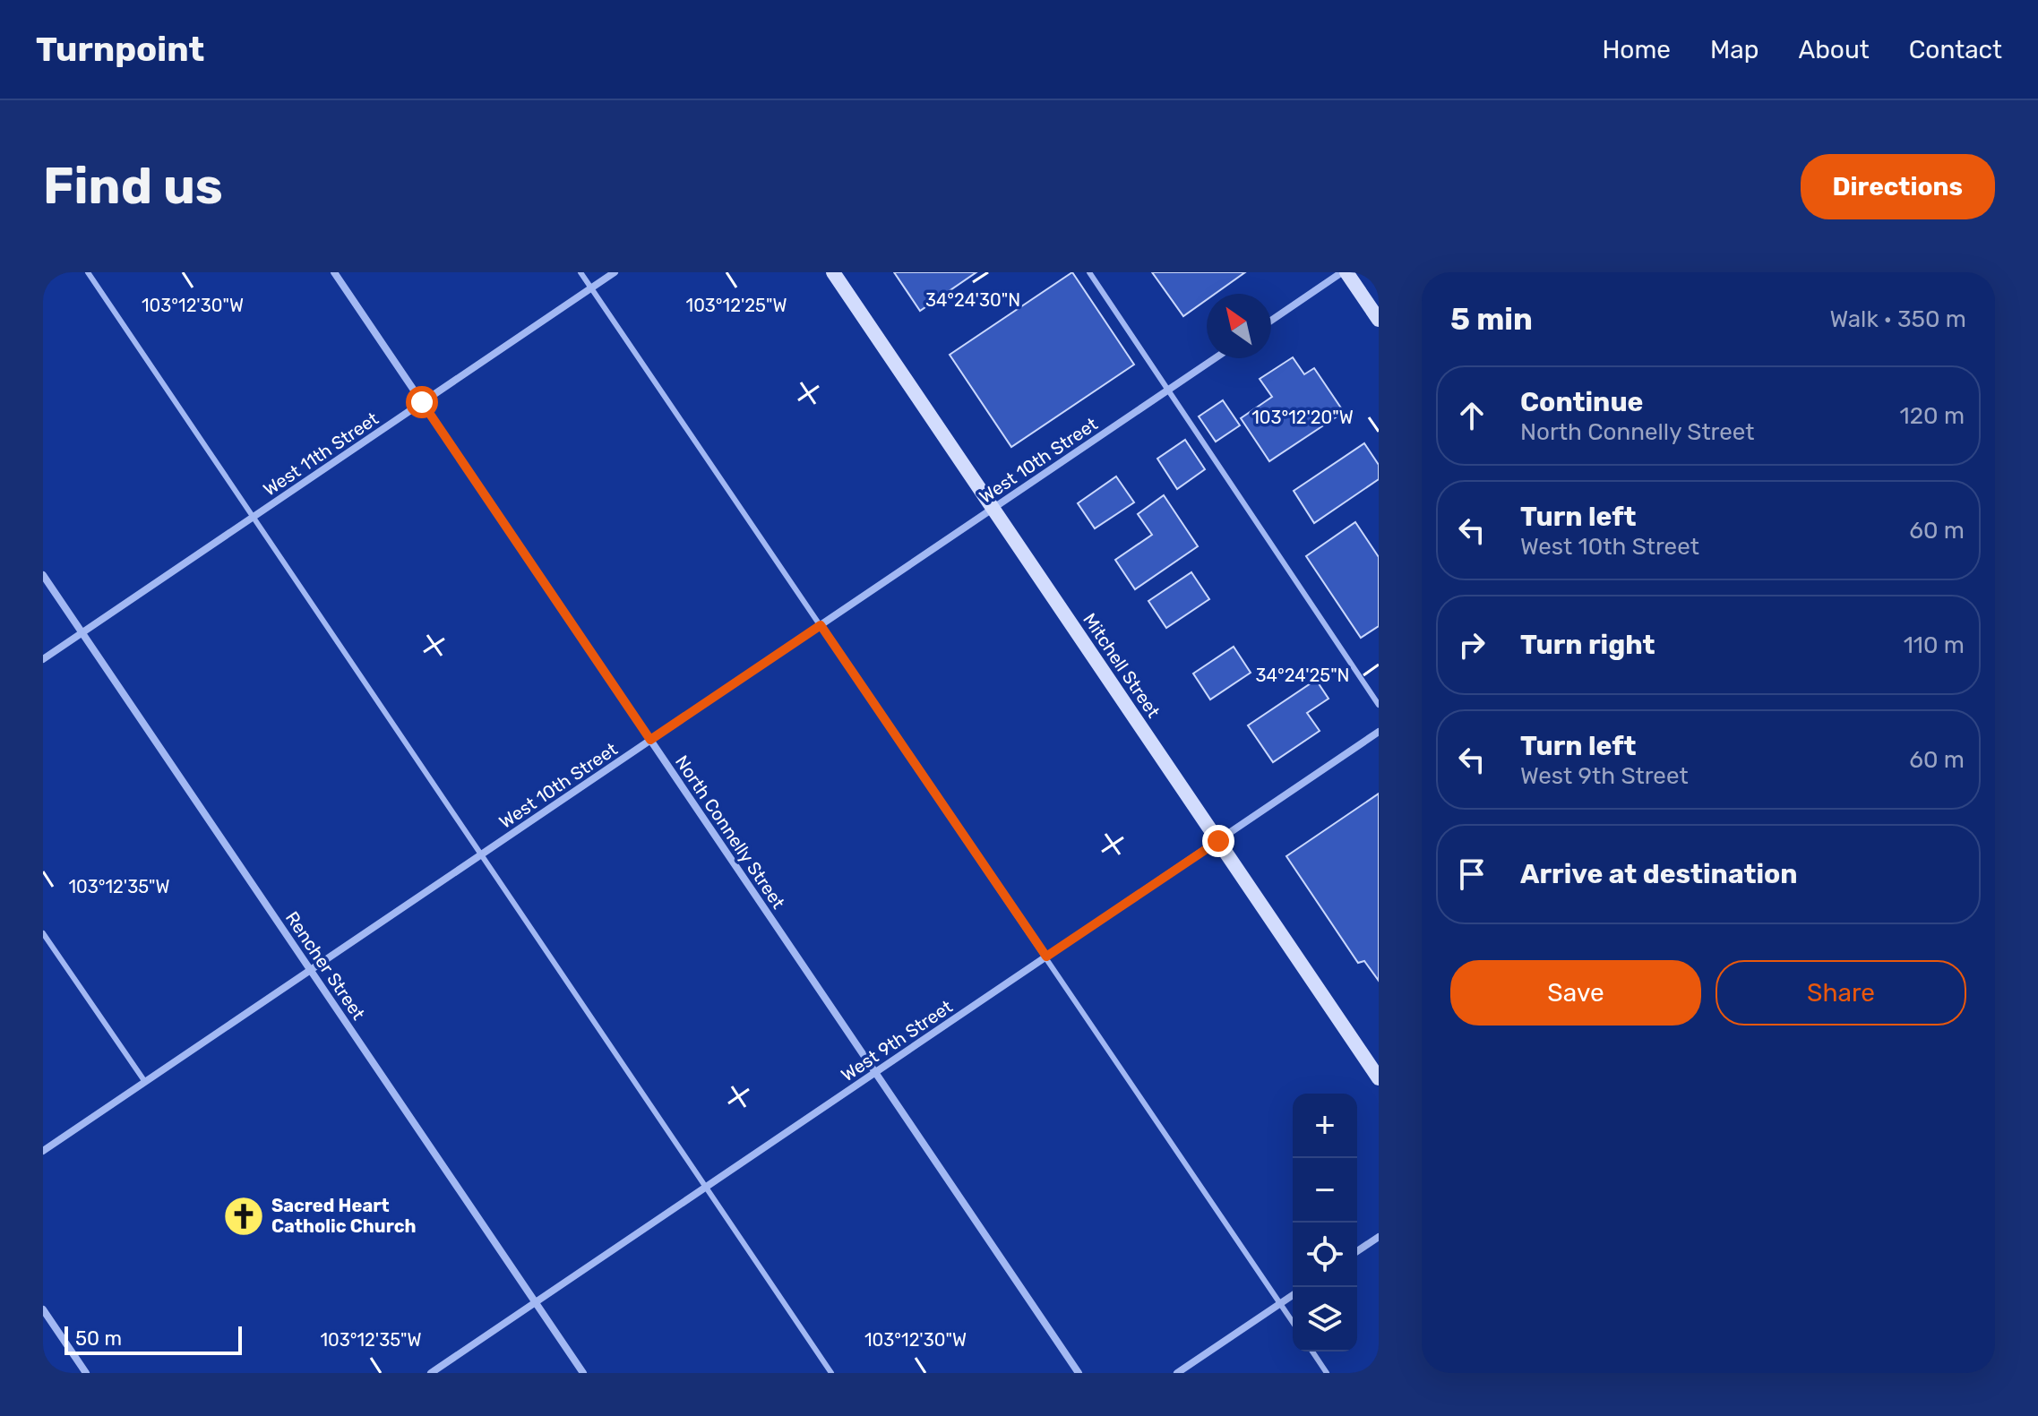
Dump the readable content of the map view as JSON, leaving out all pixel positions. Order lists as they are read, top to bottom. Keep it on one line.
{"streets":{"street":["West 11th Street","West 10th Street","Mitchell Street","North Connelly Street","Rencher Street","West 9th Street"]},"crossings":[["West 11th Street","North Connelly Street"],["West 11th Street","Rencher Street"],["West 10th Street","Mitchell Street"],["West 10th Street","North Connelly Street"],["West 10th Street","Rencher Street"],["Mitchell Street","West 9th Street"],["North Connelly Street","West 9th Street"],["Rencher Street","West 9th Street"]],"places":{"church":["Sacred Heart Catholic Church"]},"scale_bar":"50 m","north":"top left","page":{"header":"Turnpoint","nav":["Home","Map","About","Contact"],"buttons":["Directions",["Save","Share"]],"title":"Find us","heading":["5 min","Walk · 350 m"],"list":[["Continue","North Connelly Street","120 m"],["Turn left","West 10th Street","60 m"],["Turn right","110 m"],["Turn left","West 9th Street","60 m"],"Arrive at destination"],"map_buttons":["+","−"],"scale":"50 m"},"coordinates":["34°24'30\"N","103°12'30\"W","103°12'25\"W","103°12'20\"W","34°24'25\"N","103°12'35\"W"]}
